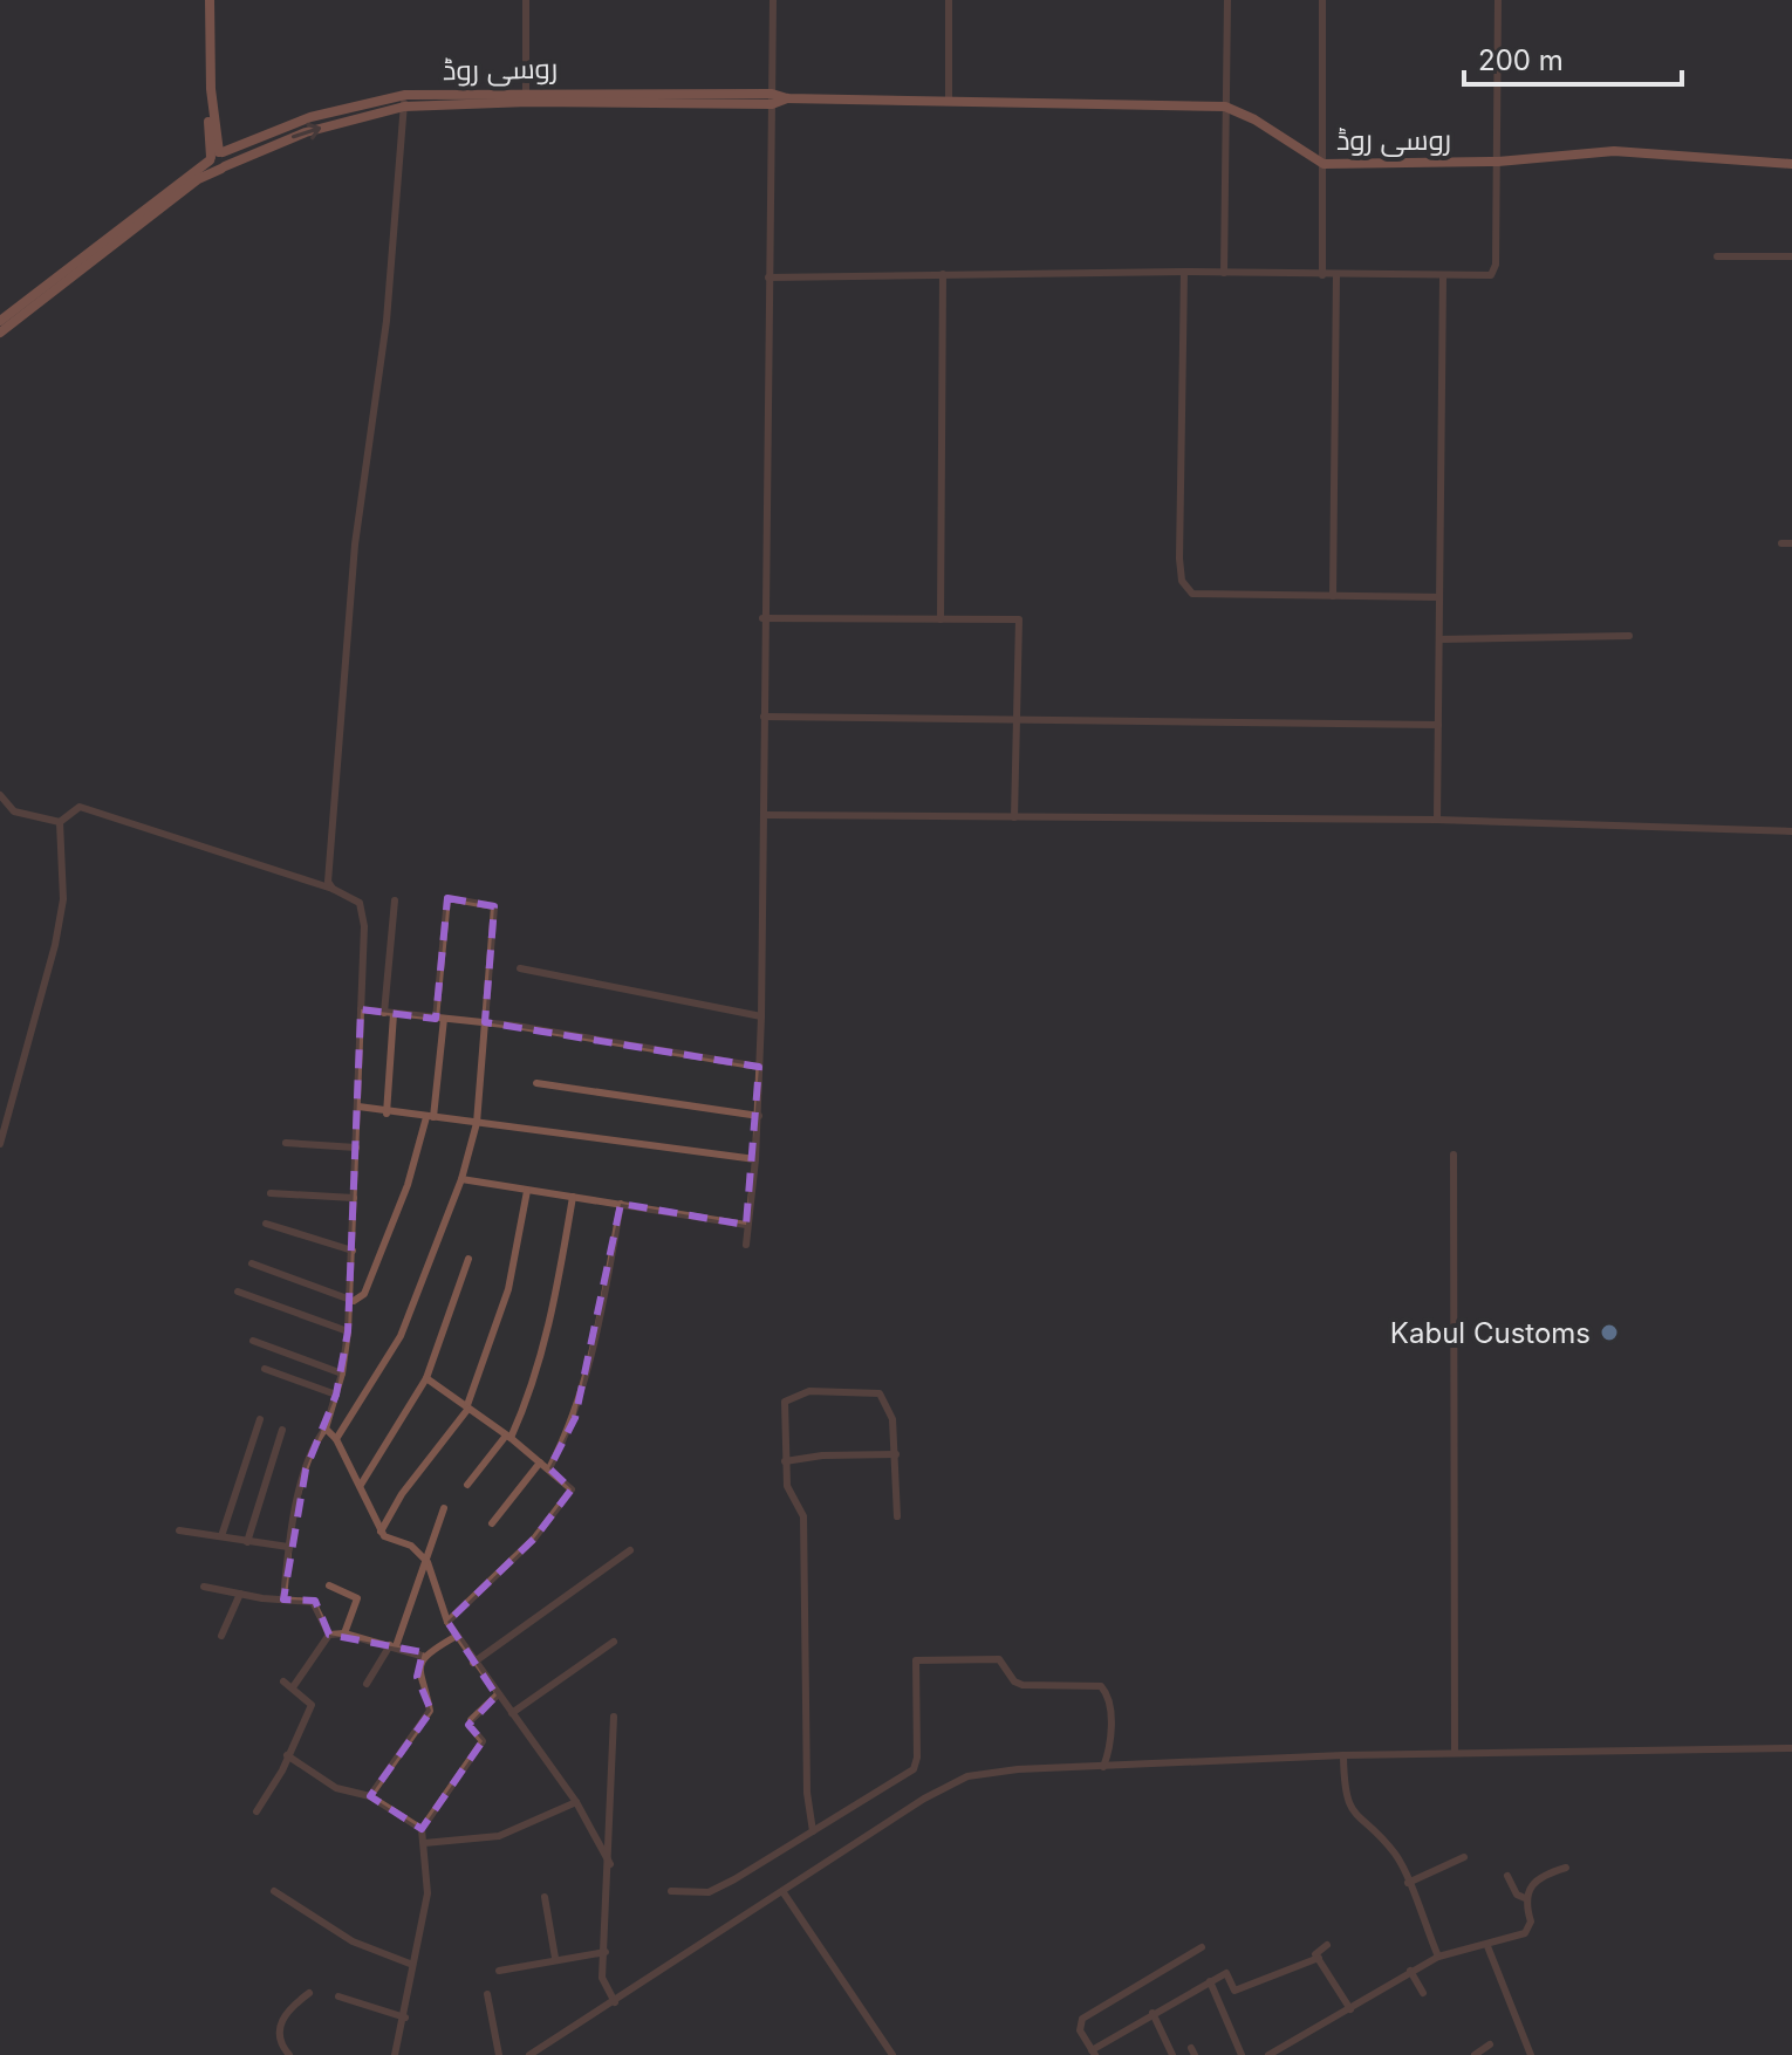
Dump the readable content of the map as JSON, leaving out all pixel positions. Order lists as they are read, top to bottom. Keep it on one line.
{"streets":{"main road":["روسی روڈ"]},"places":["Kabul Customs"],"scale_bar":"200 m"}
